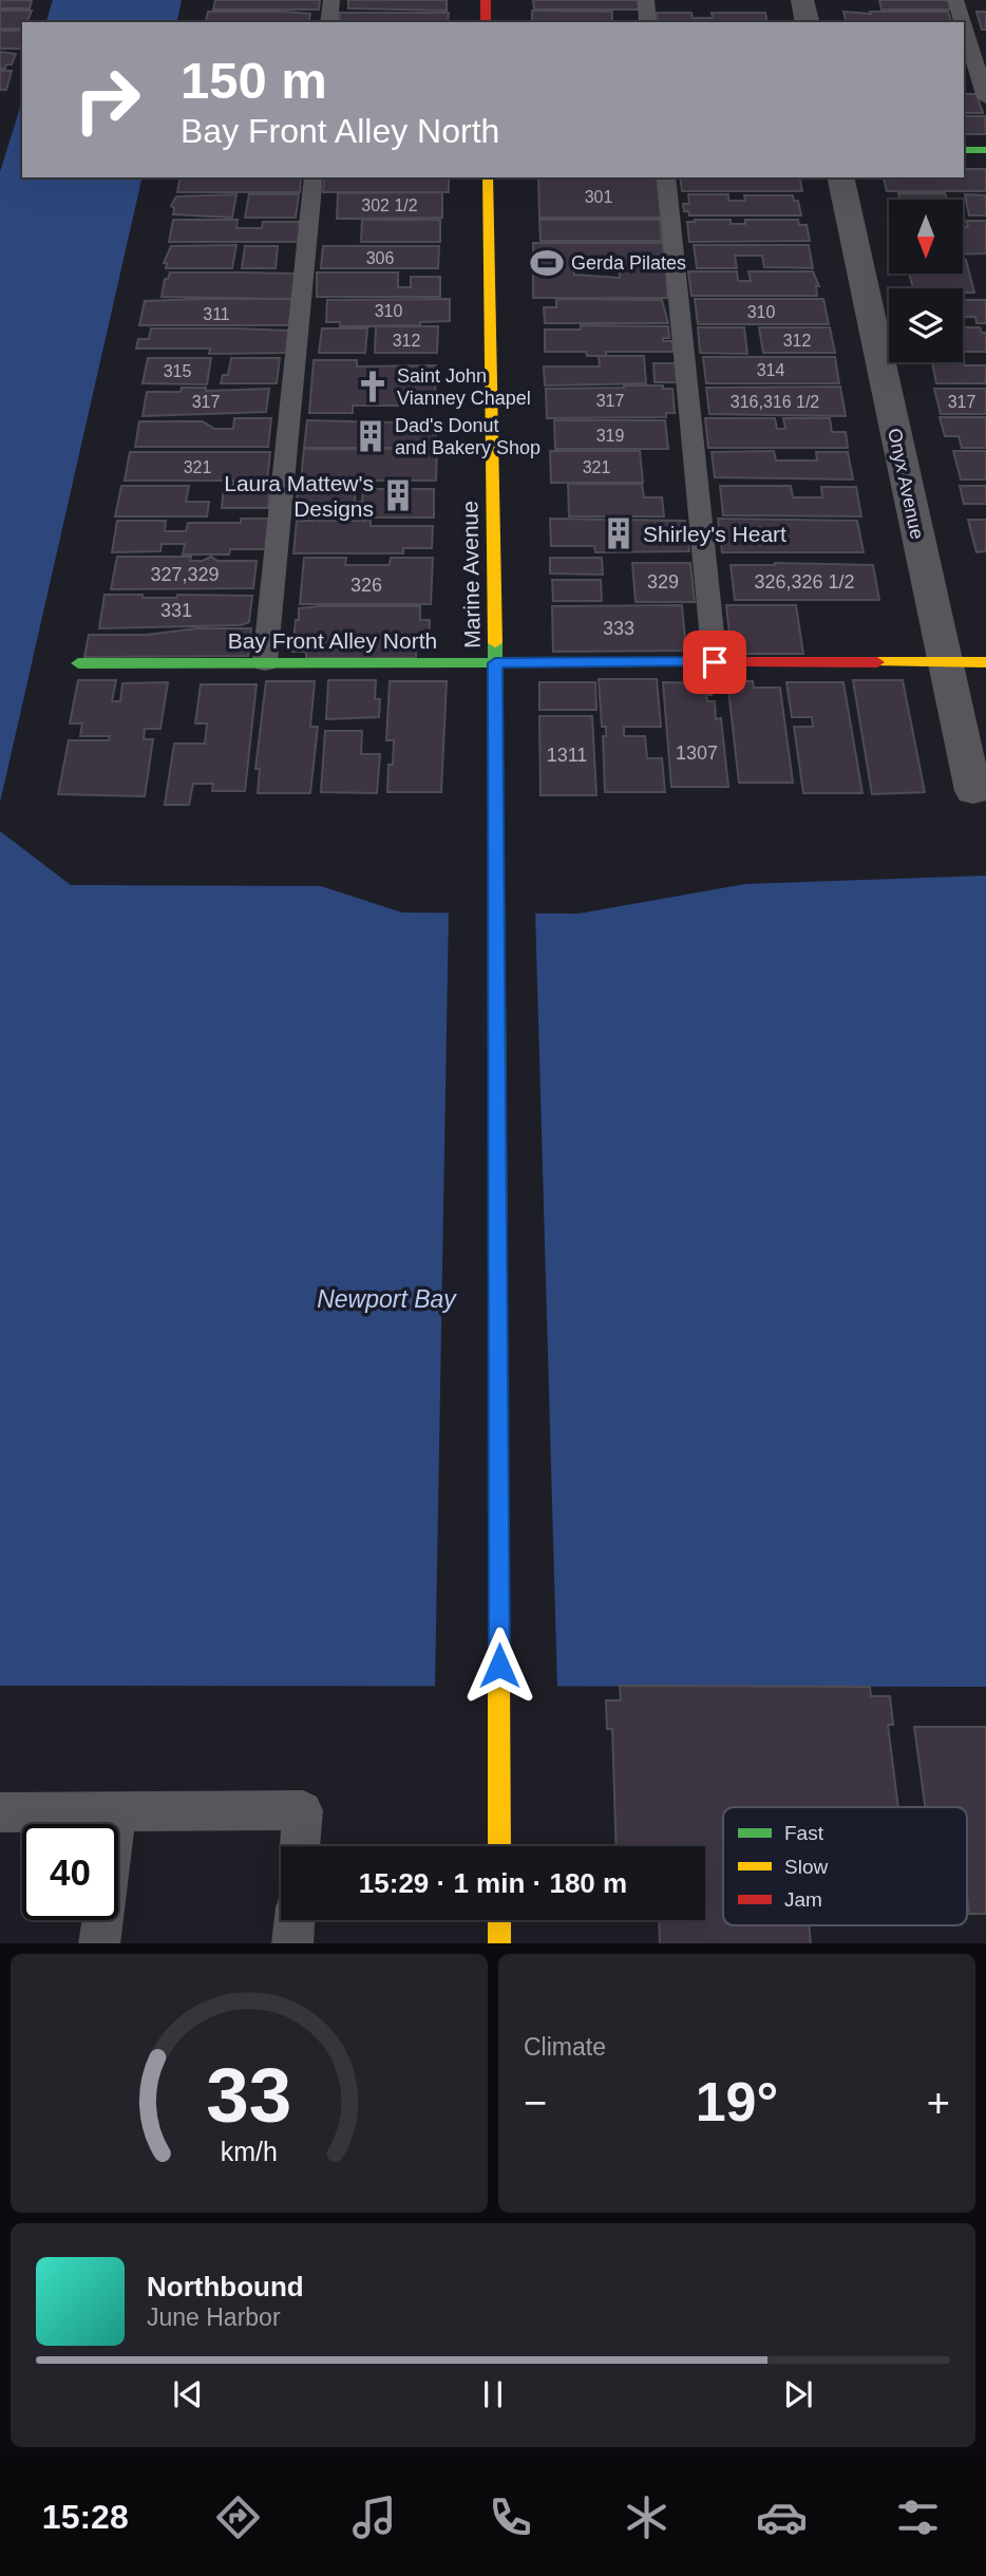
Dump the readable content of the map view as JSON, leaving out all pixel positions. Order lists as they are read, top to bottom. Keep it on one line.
{"streets":{"street":["Onyx Avenue","Marine Avenue","Bay Front Alley North"]},"crossings":[["Onyx Avenue","Bay Front Alley North"],["Marine Avenue","Bay Front Alley North"]],"water":["Newport Bay"],"places":{"sports":["Gerda Pilates"],"church":["Saint John Vianney Chapel"],"building":["Dad's Donut and Bakery Shop","Laura Mattew's Designs","Shirley's Heart"]},"house_numbers":["301","302 1/2","306","310","310","311","312","312","314","315","317","317","316,316 1/2","317","319","321","321","327,329","329","326,326 1/2","326","331","333","1307","1311"],"legend":["Fast","Slow","Jam"],"north":"bottom","page":{"turn":["150 m","Bay Front Alley North"],"limit":"40","trip":"15:29 · 1 min · 180 m","tile":"Climate","heat":["−","19°","+"],"song":["Northbound","June Harbor"],"tabs":"15:28","gauge":["33","km/h"]}}
